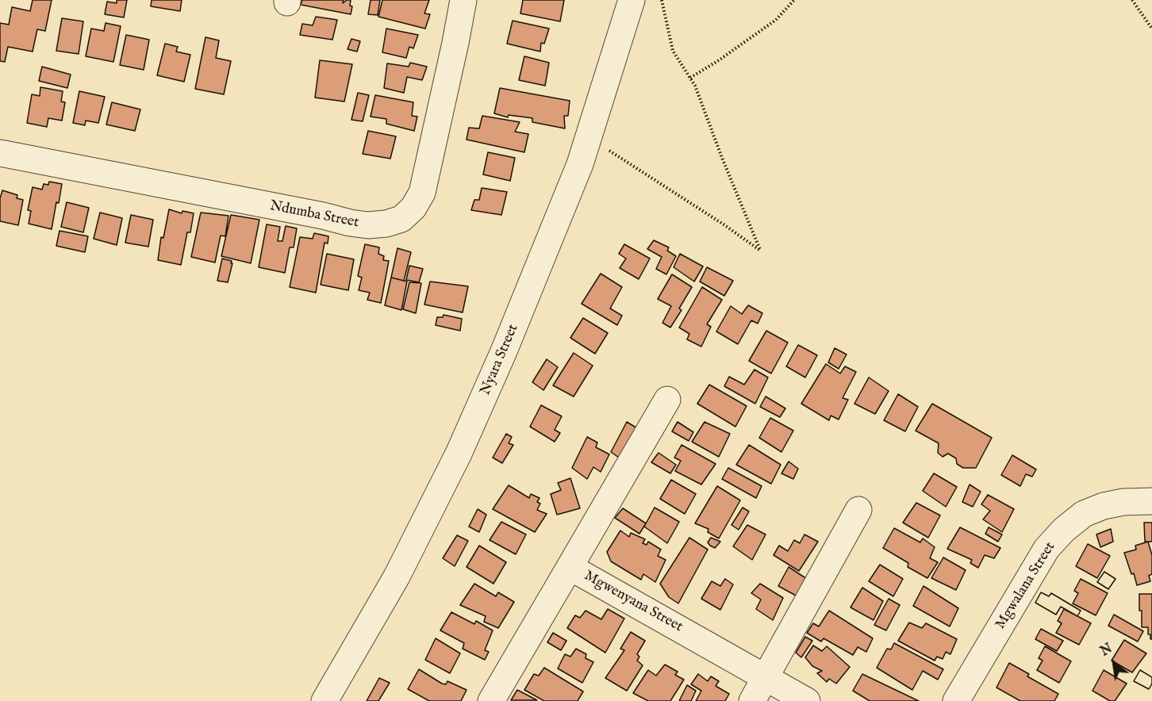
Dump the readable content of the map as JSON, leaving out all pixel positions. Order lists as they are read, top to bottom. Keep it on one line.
{"streets":{"street":["Ndumba Street","Nyara Street","Mgwalana Street","Mgwenyana Street"]},"north":"top left"}
